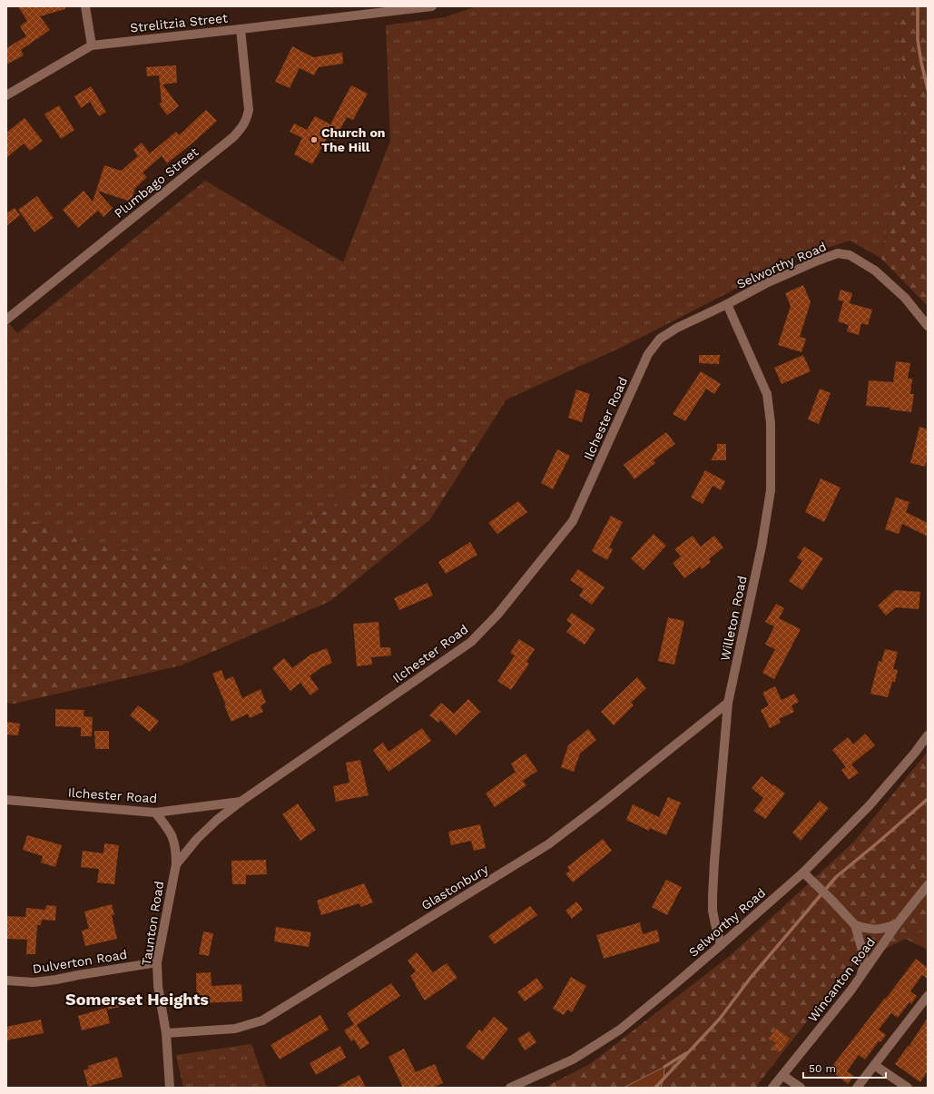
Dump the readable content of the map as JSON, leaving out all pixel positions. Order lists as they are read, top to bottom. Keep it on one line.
{"streets":{"street":["Strelitzia Street","Plumbago Street","Selworthy Road","Ilchester Road","Willeton Road","Glastonbury","Taunton Road","Dulverton Road","Wincanton Road"]},"crossings":[["Strelitzia Street","Plumbago Street"],["Selworthy Road","Ilchester Road"],["Selworthy Road","Willeton Road"],["Ilchester Road","Willeton Road"],["Ilchester Road","Taunton Road"],["Willeton Road","Glastonbury"],["Glastonbury","Taunton Road"],["Taunton Road","Dulverton Road"]],"districts":["Somerset Heights"],"places":["Church on The Hill"],"scale_bar":"50 m"}
